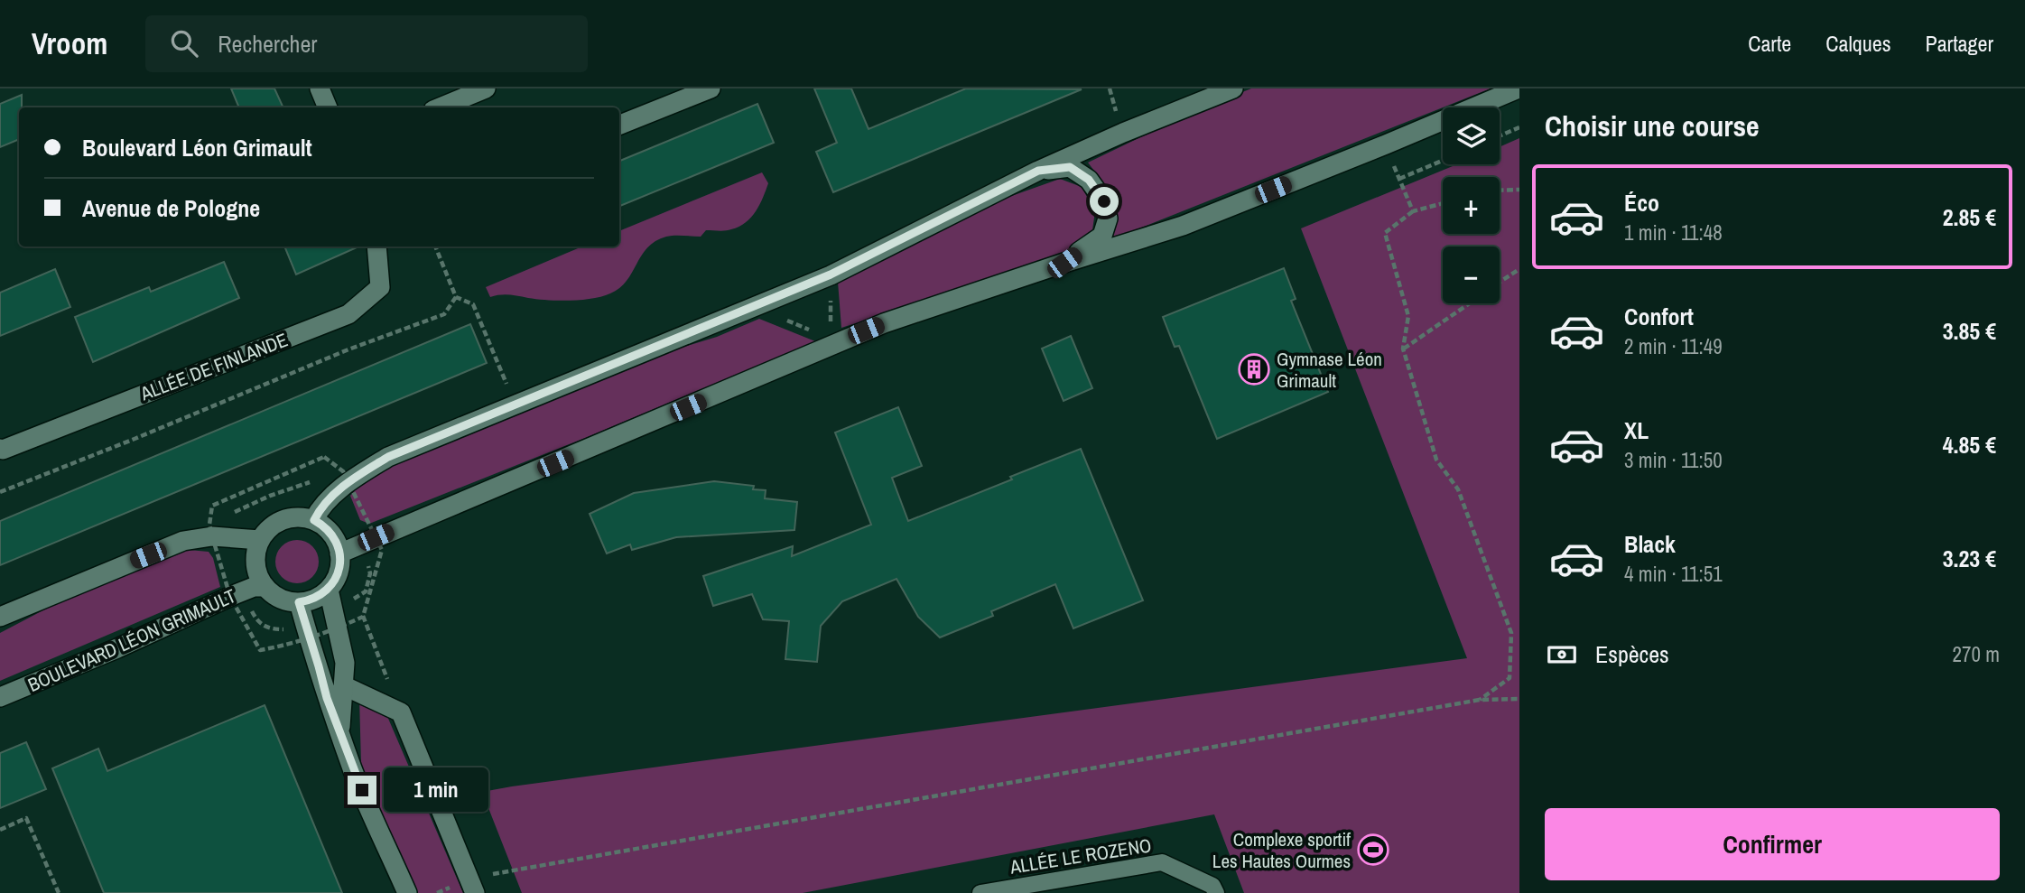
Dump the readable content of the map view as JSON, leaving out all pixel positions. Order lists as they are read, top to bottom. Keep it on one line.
{"streets":{"main road":["ALLÉE DE FINLANDE","BOULEVARD LÉON GRIMAULT"],"lane":["ALLÉE LE ROZENO"]},"places":{"building":["Gymnase Léon Grimault"],"sports":["Complexe sportif Les Hautes Ourmes"]},"page":{"header":"Vroom","search":"Rechercher","nav":["Carte","Calques","Partager"],"heading":"Choisir une course","map_buttons":["+","−"],"banner":["Boulevard Léon Grimault","Avenue de Pologne"],"list":[{"name":"Éco","note":"1 min · 11:48","value":"2.85 €"},{"name":"Confort","note":"2 min · 11:49","value":"3.85 €"},{"name":"XL","note":"3 min · 11:50","value":"4.85 €"},{"name":"Black","note":"4 min · 11:51","value":"3.23 €"}],"pay":["Espèces","270 m"],"bubble":"1 min","buttons":"Confirmer"}}
